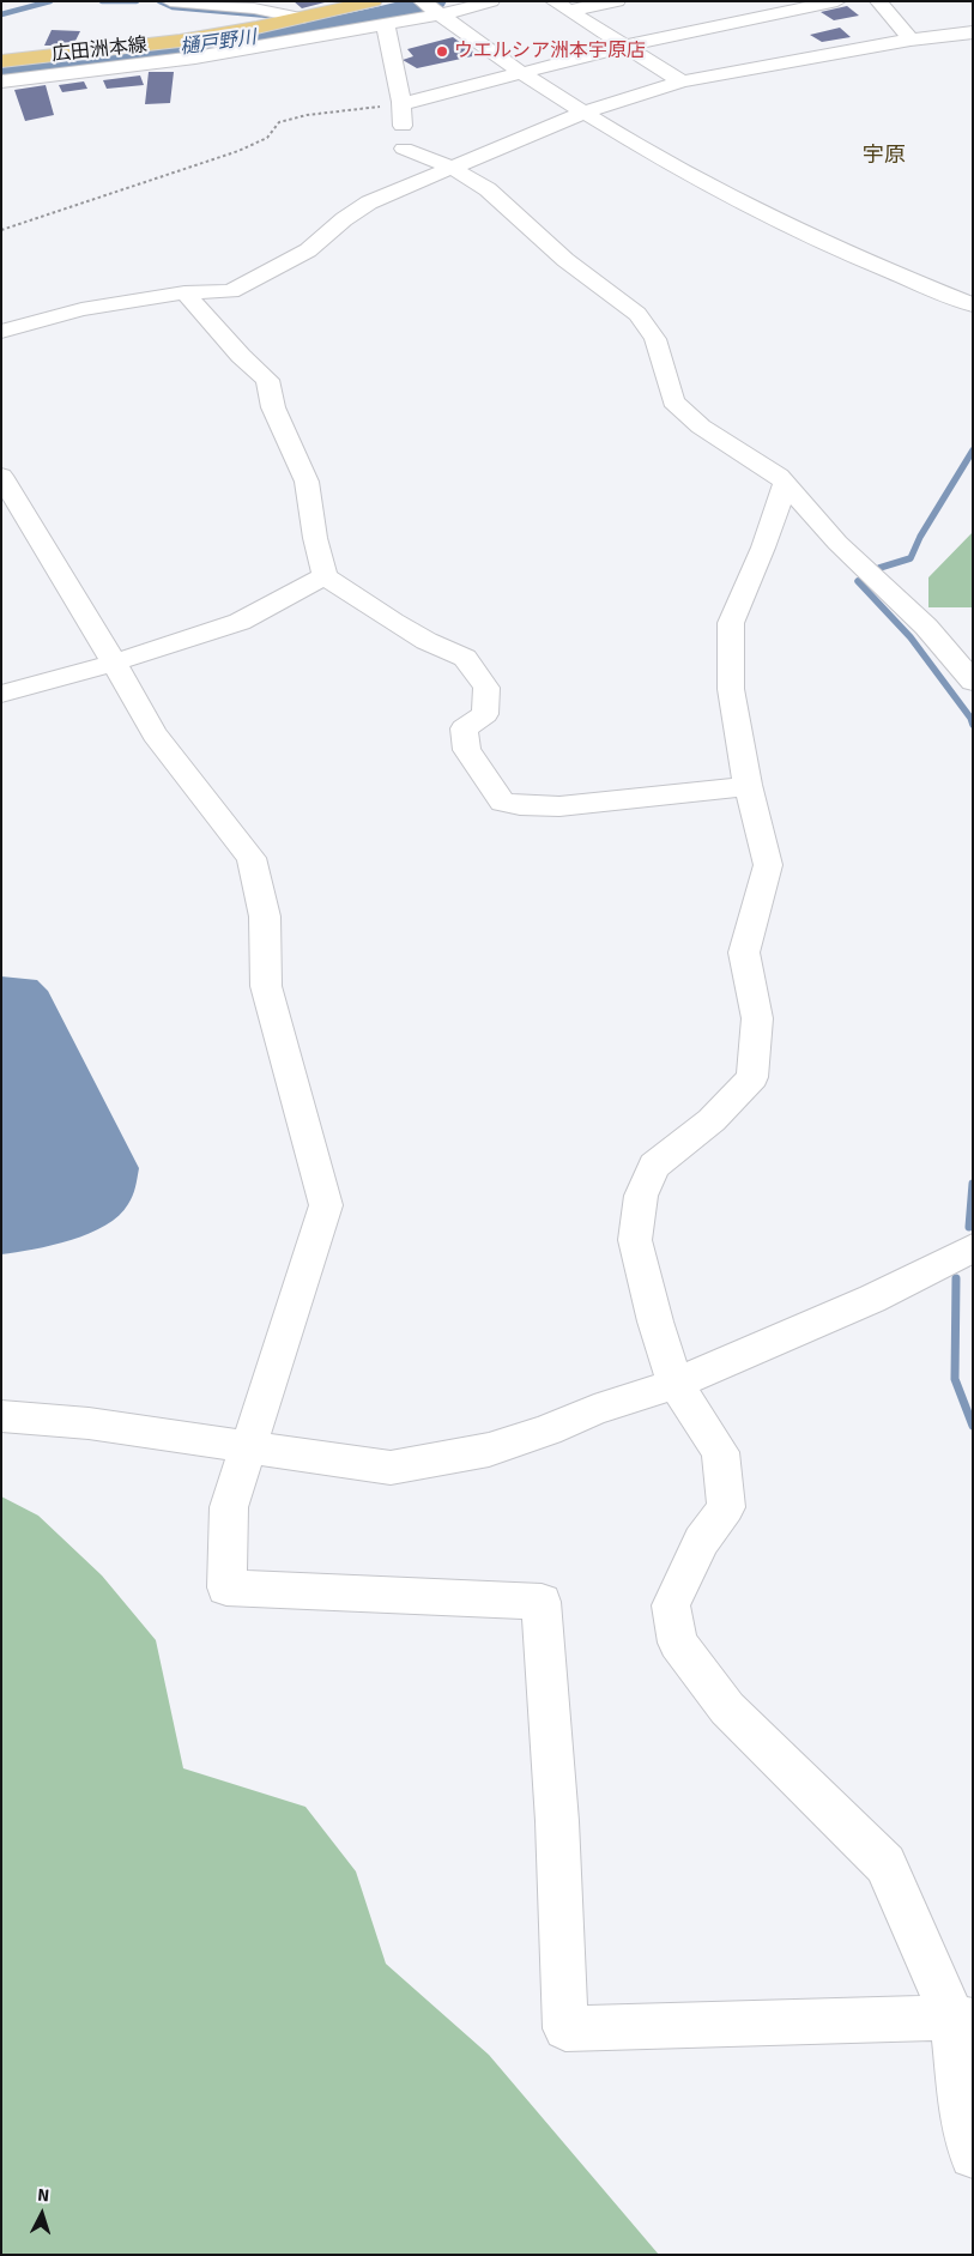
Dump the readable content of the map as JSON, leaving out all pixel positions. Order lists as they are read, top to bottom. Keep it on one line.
{"streets":{"main road":["広田洲本線"]},"districts":["宇原"],"water":["樋戸野川"],"places":["ウエルシア洲本宇原店"],"north":"top"}
